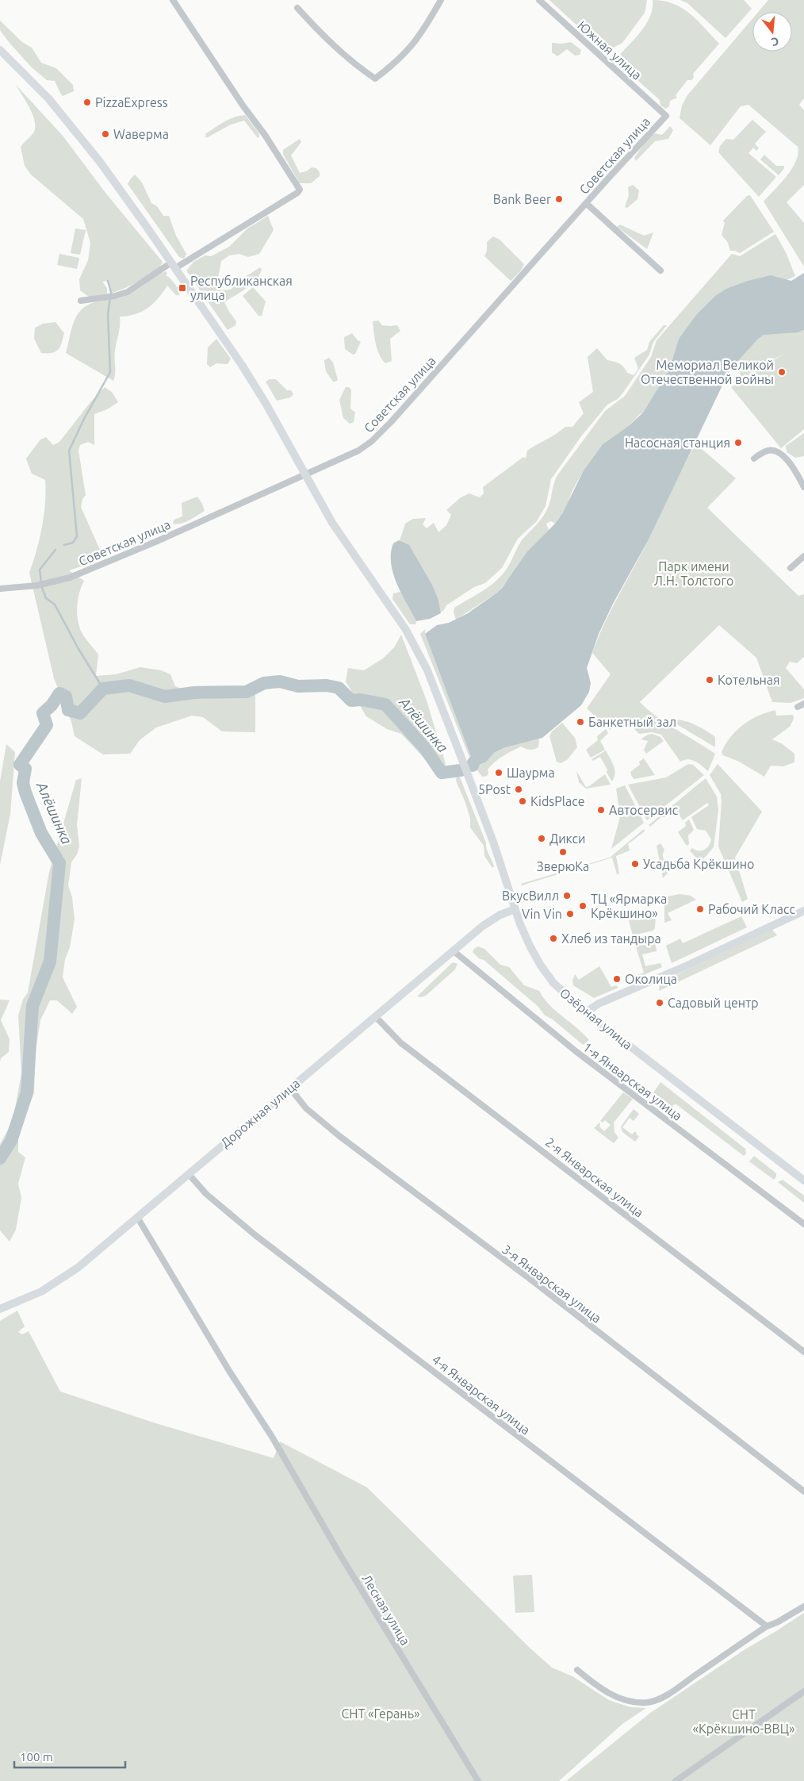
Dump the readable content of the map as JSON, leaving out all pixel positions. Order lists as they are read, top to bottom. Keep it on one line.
{"streets":{"main road":["Озёрная улица","Дорожная улица"],"street":["Южная улица","Советская улица","1-я Январская улица","2-я Январская улица","3-я Январская улица","4-я Январская улица","Лесная улица"]},"crossings":[["Южная улица","Советская улица"],["Советская улица","Озёрная улица"],["Озёрная улица","Дорожная улица"],["1-я Январская улица","Дорожная улица"],["Дорожная улица","2-я Январская улица"],["Дорожная улица","3-я Январская улица"],["Дорожная улица","4-я Январская улица"],["Дорожная улица","Лесная улица"]],"water":["Алёшинка"],"parks":["Парк имени Л.Н. Толстого","СНТ «Герань»","СНТ «Крёкшино-ВВЦ»"],"places":{"other":["PizzaExpress","Wаверма","Bank Beer","Мемориал Великой Отечественной войны","Насосная станция","Котельная","Банкетный зал","Шаурма","5Post","KidsPlace","Автосервис","Дикси","ЗверюКа","Усадьба Крёкшино","ВкусВилл","ТЦ «Ярмарка Крёкшино»","Рабочий Класс","Vin Vin","Хлеб из тандыра","Околица","Садовый центр"],"transit":["Республиканская улица"]},"scale_bar":"100 m","north":"bottom"}
